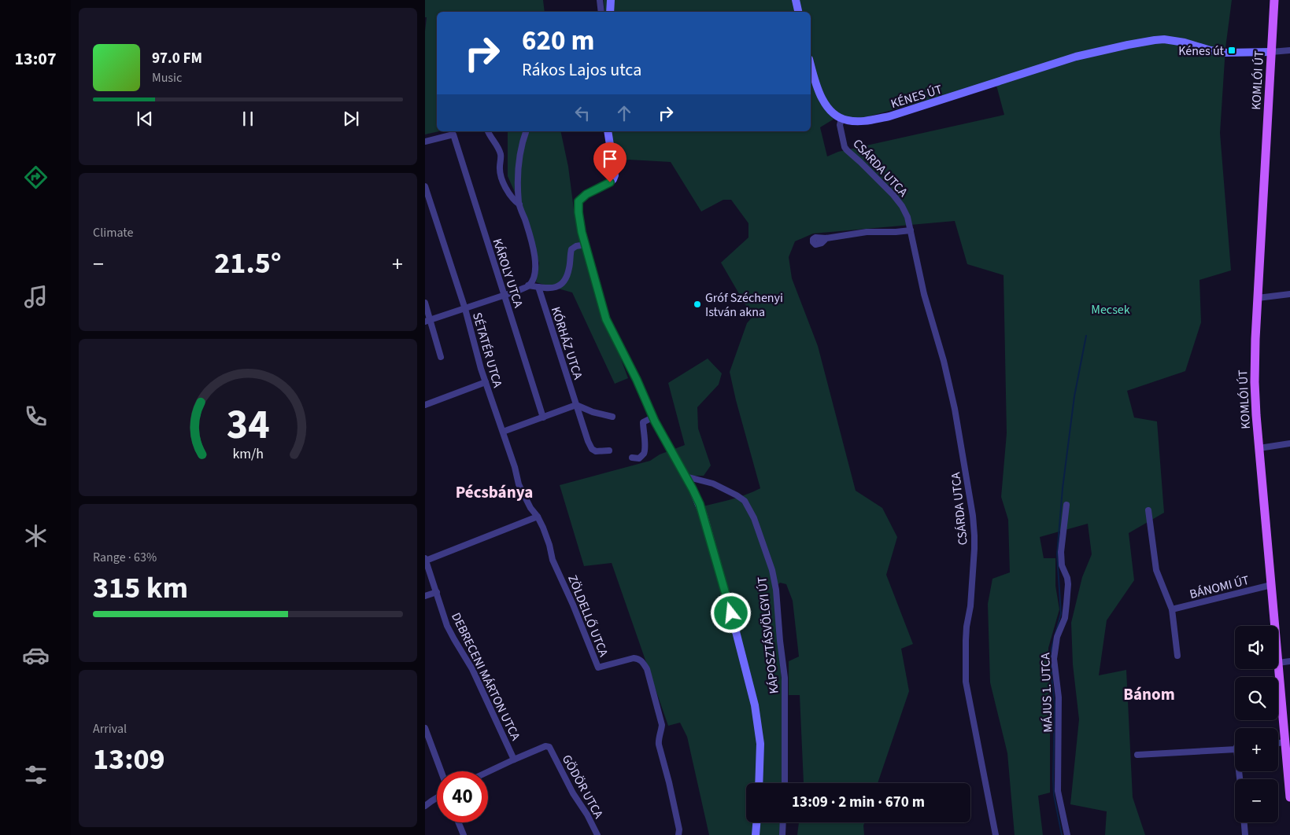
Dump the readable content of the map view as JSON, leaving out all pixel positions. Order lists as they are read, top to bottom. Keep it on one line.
{"streets":{"main road":["KOMLÓI ÚT"],"street":["KÉNES ÚT","CSÁRDA UTCA","KÁROLY UTCA","KÓRHÁZ UTCA","SÉTATÉR UTCA","BÁNOMI ÚT","ZÖLDELLŐ UTCA","KÁPOSZTÁSVÖLGYI ÚT","DEBRECENI MÁRTON UTCA","MÁJUS 1. UTCA","GÖDÖR UTCA"]},"crossings":[["KOMLÓI ÚT","KÉNES ÚT"],["KOMLÓI ÚT","BÁNOMI ÚT"],["KÉNES ÚT","CSÁRDA UTCA"],["SÉTATÉR UTCA","ZÖLDELLŐ UTCA"],["DEBRECENI MÁRTON UTCA","GÖDÖR UTCA"]],"districts":["Pécsbánya","Bánom"],"parks":["Mecsek"],"places":{"transit":["Kénes út"],"other":["Gróf Széchenyi István akna"]},"page":{"tabs":"13:07","turn":["620 m","Rákos Lajos utca"],"song":["97.0 FM","Music"],"tile":["Climate",["Range · 63%","315 km"],["Arrival","13:09"]],"heat":["−","21.5°","+"],"map_buttons":["+","−"],"limit":"40","trip":"13:09 · 2 min · 670 m","gauge":["34","km/h"]}}
